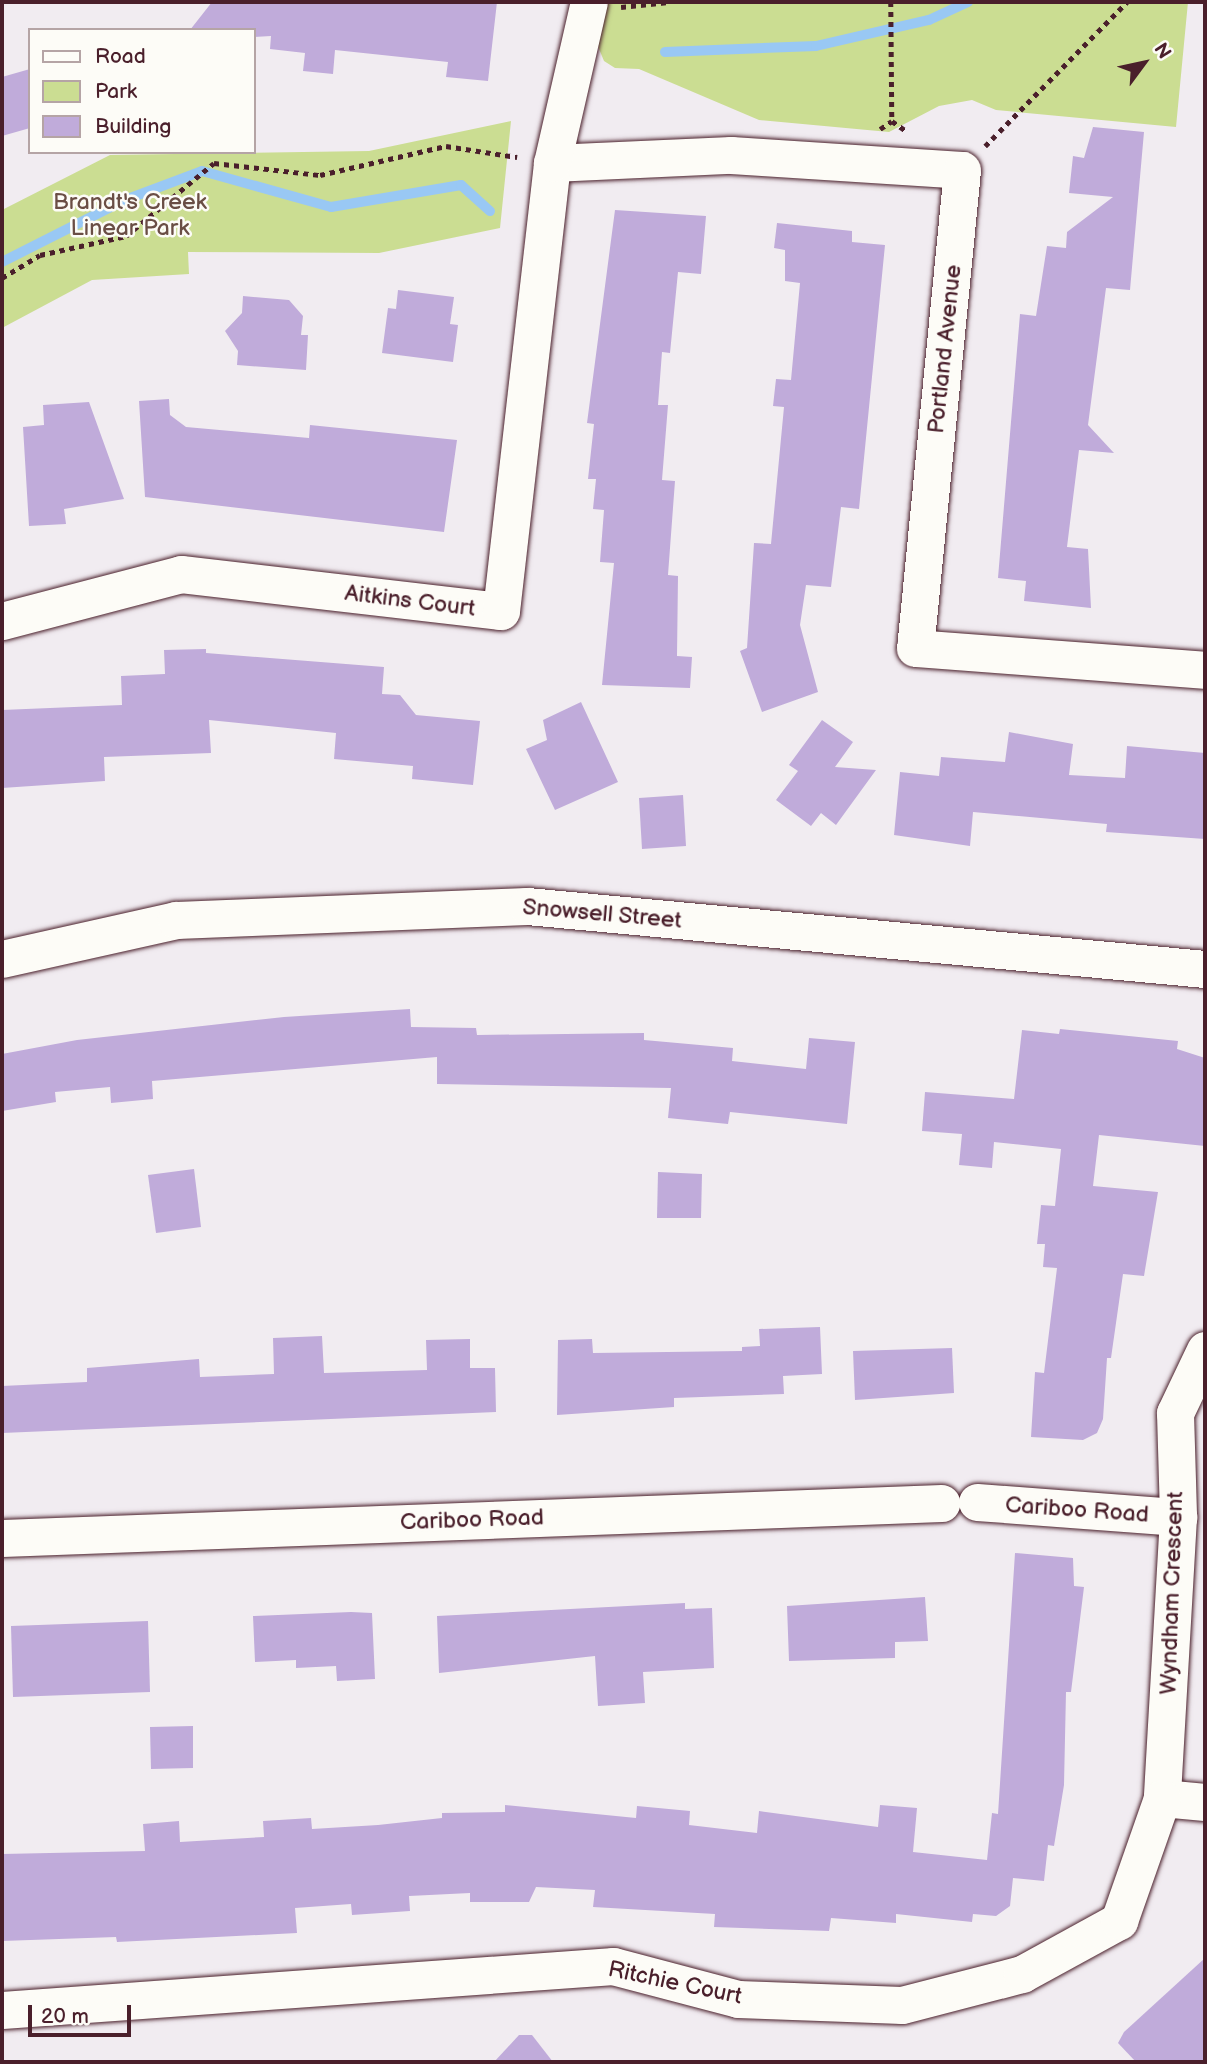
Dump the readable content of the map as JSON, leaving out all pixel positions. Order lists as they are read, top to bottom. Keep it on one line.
{"streets":{"street":["Portland Avenue","Aitkins Court","Snowsell Street","Cariboo Road","Wyndham Crescent","Ritchie Court"]},"crossings":[["Cariboo Road","Wyndham Crescent"],["Wyndham Crescent","Ritchie Court"]],"parks":["Brandt's Creek Linear Park"],"legend":["Road","Park","Building"],"scale_bar":"20 m","north":"top right"}
